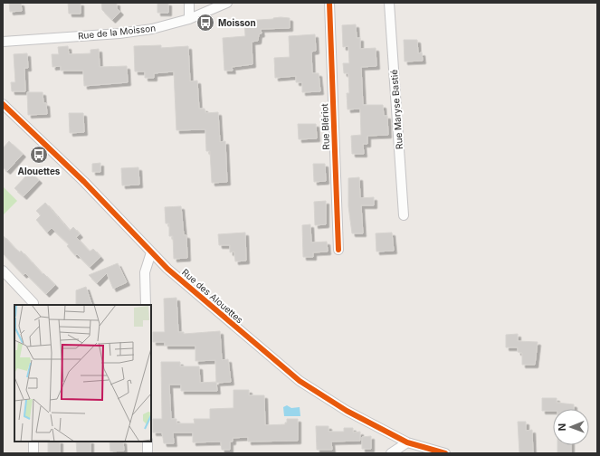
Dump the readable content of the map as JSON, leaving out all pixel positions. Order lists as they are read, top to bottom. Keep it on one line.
{"streets":{"street":["Rue de la Moisson","Rue Maryse Bastié","Rue Blériot","Rue des Alouettes"]},"places":{"bus stop":["Moisson","Alouettes"]},"north":"left"}
